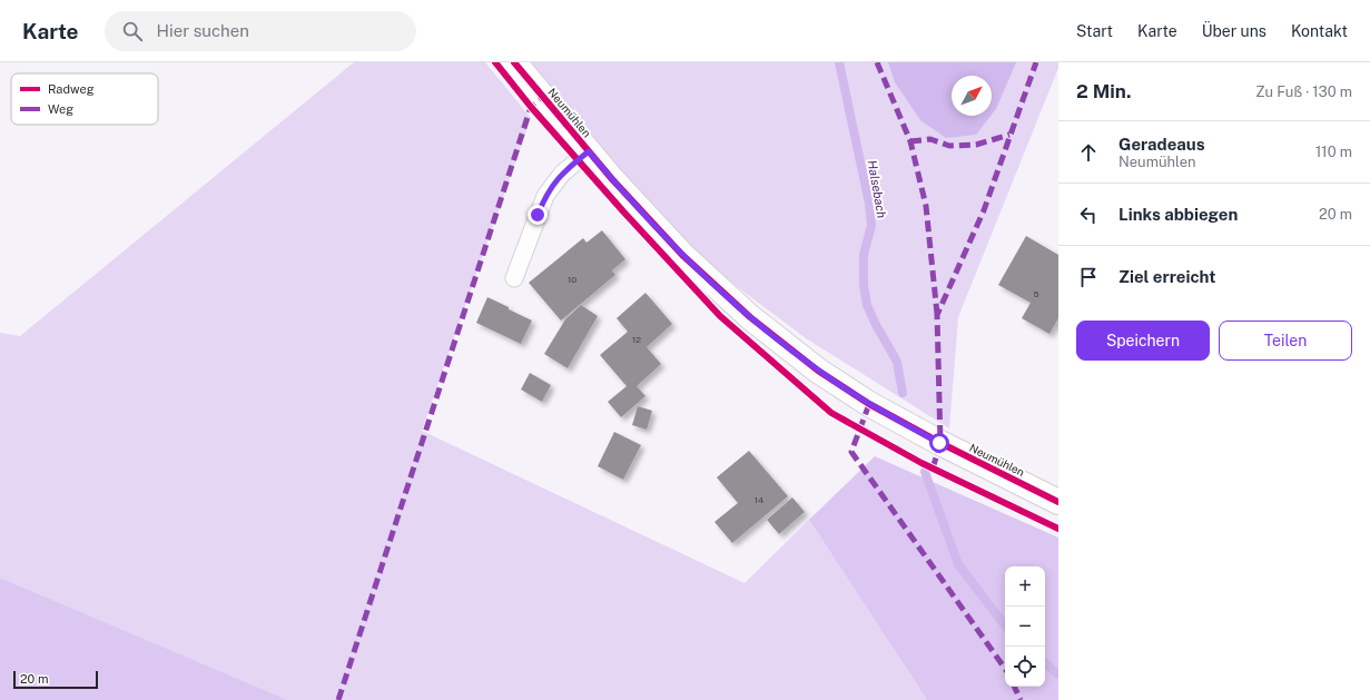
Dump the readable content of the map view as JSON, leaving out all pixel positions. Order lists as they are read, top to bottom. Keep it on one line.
{"streets":{"street":["Neumühlen"]},"water":["Halsebach"],"house_numbers":["10","5","12","14"],"legend":["Radweg","Weg"],"scale_bar":"20 m","north":"top right","page":{"header":"Karte","search":"Hier suchen","nav":["Start","Karte","Über uns","Kontakt"],"heading":["2 Min.","Zu Fuß · 130 m"],"list":[["Geradeaus","Neumühlen","110 m"],["Links abbiegen","20 m"],"Ziel erreicht"],"buttons":["Speichern","Teilen"],"map_buttons":["+","−"],"scale":"20 m"}}
